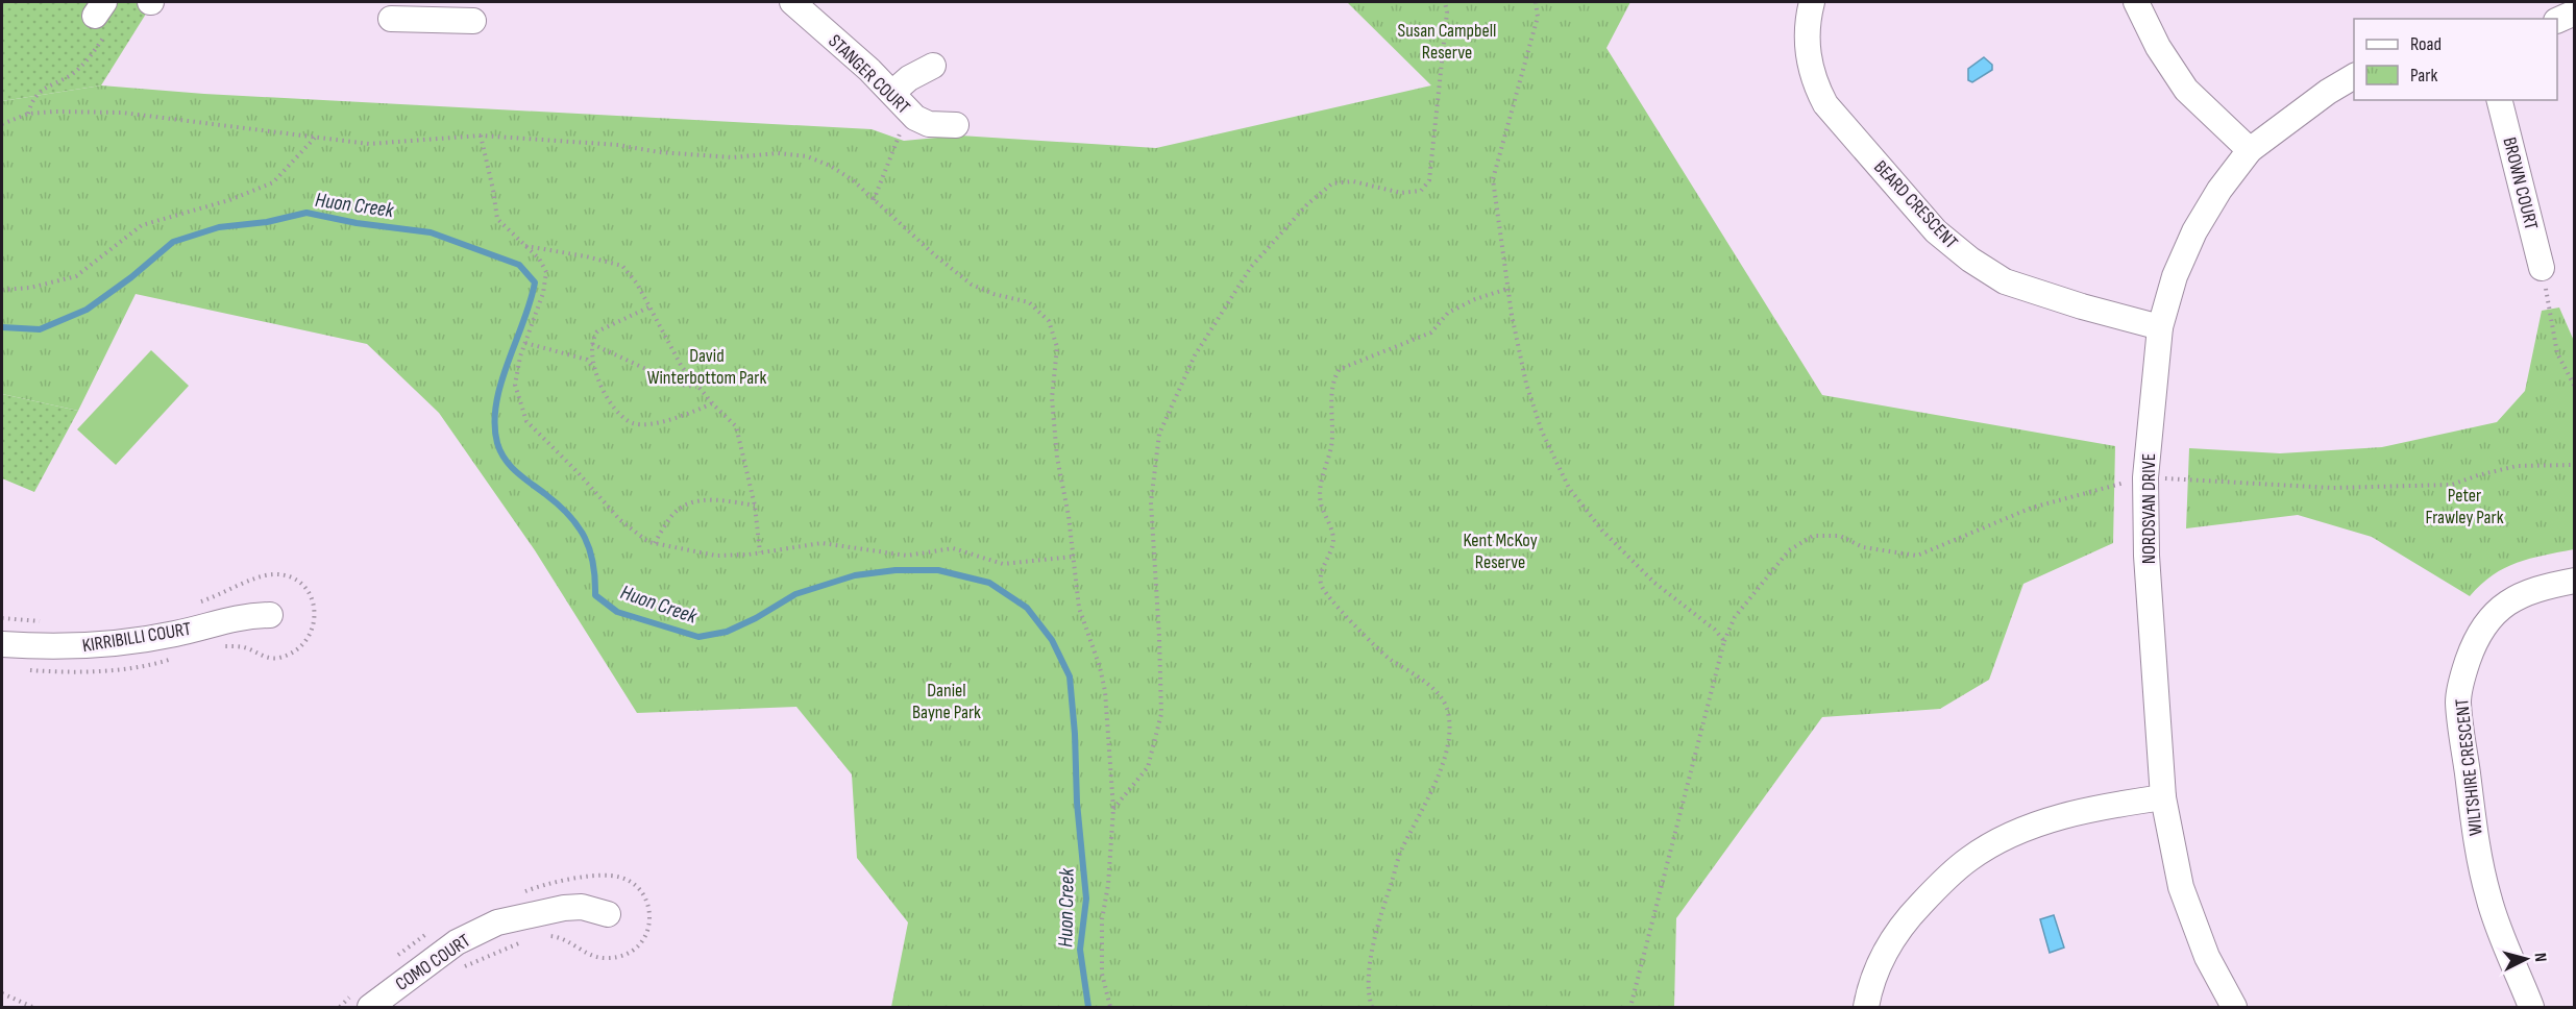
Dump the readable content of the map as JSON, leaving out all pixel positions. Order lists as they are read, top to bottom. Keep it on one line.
{"streets":{"street":["STANGER COURT","BROWN COURT","BEARD CRESCENT","NORDSVAN DRIVE","KIRRIBILLI COURT","WILTSHIRE CRESCENT","COMO COURT"]},"crossings":[["BEARD CRESCENT","NORDSVAN DRIVE"]],"water":["Huon Creek"],"parks":["Susan Campbell Reserve","David Winterbottom Park","Peter Frawley Park","Kent McKoy Reserve","Daniel Bayne Park"],"legend":["Road","Park"],"north":"right"}
